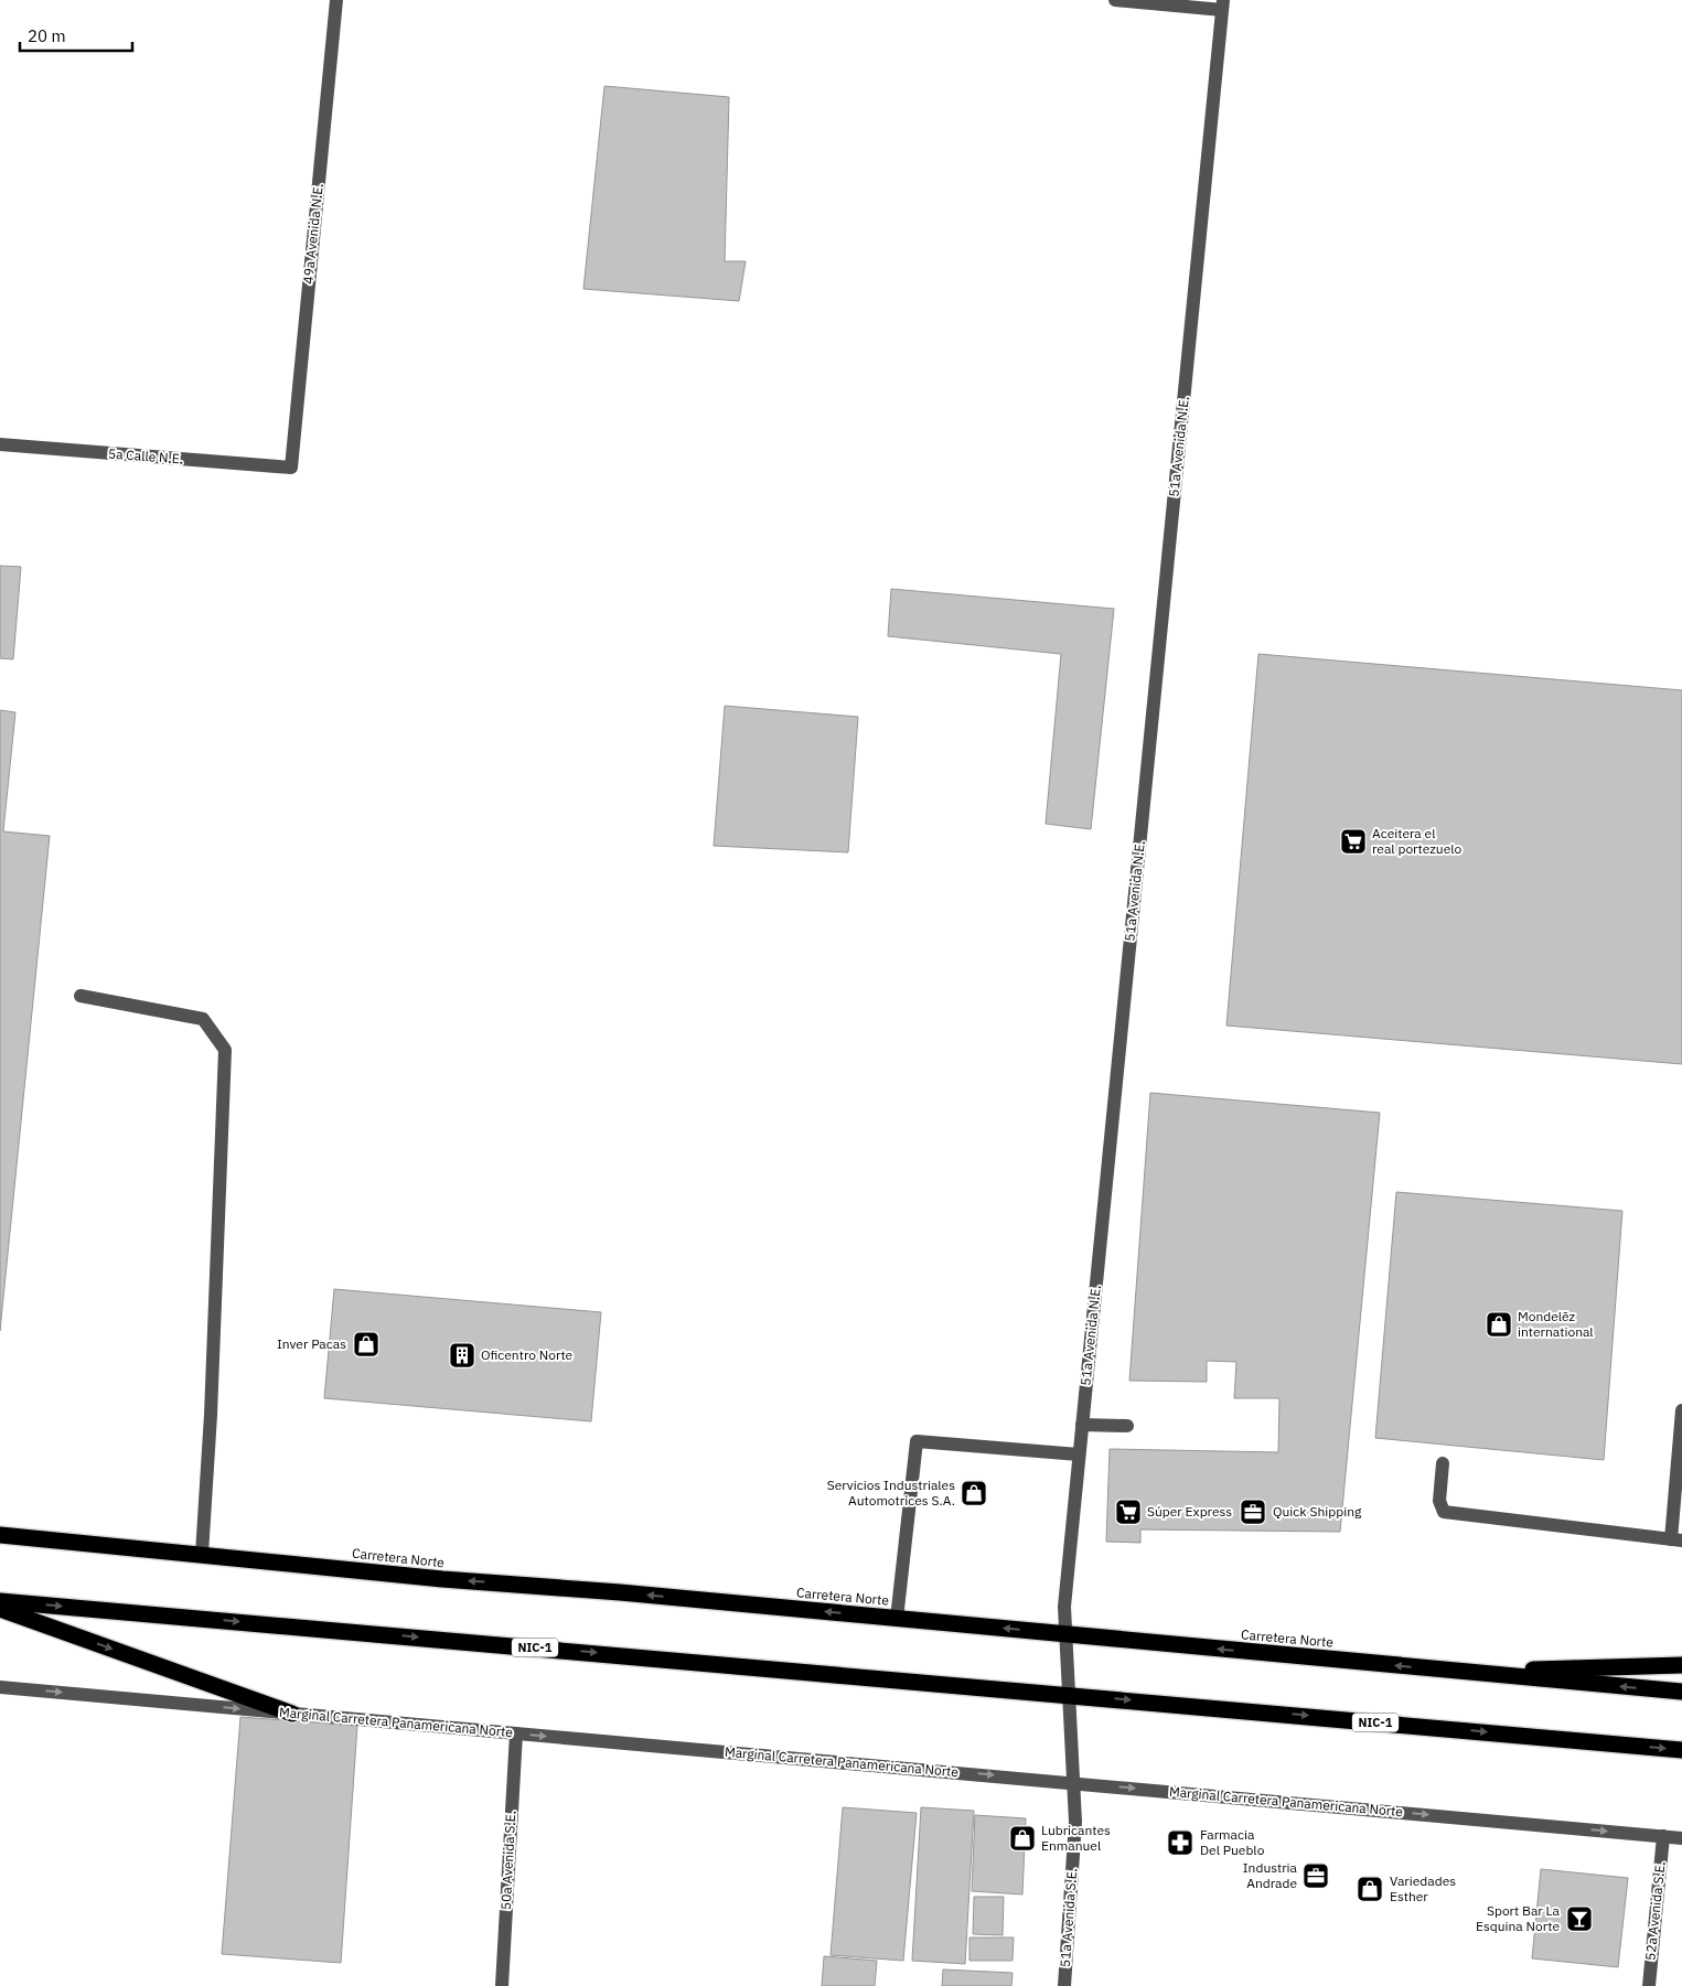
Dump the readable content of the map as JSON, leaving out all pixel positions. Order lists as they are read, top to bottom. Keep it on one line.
{"streets":{"highway":["Carretera Norte","NIC-1"],"street":["49a Avenida N.E.","51a Avenida N.E.","5a Calle N.E.","Marginal Carretera Panamericana Norte","50a Avenida S.E.","52a Avenida S.E.","51a Avenida S.E."]},"crossings":[["49a Avenida N.E.","5a Calle N.E."],["51a Avenida N.E.","Carretera Norte"],["51a Avenida N.E.","NIC-1"],["51a Avenida N.E.","Marginal Carretera Panamericana Norte"],["51a Avenida N.E.","51a Avenida S.E."],["Marginal Carretera Panamericana Norte","50a Avenida S.E."],["Marginal Carretera Panamericana Norte","52a Avenida S.E."],["Marginal Carretera Panamericana Norte","51a Avenida S.E."]],"one_way":["Marginal Carretera Panamericana Norte"],"places":{"supermarket":["Aceitera el real portezuelo","Súper Express"],"shop":["Mondelēz international","Inver Pacas","Servicios Industriales Automotrices S.A.","Lubricantes Enmanuel","Variedades Esther"],"building":["Oficentro Norte"],"office":["Quick Shipping","Industria Andrade"],"pharmacy":["Farmacia Del Pueblo"],"bar":["Sport Bar La Esquina Norte"]},"scale_bar":"20 m"}
